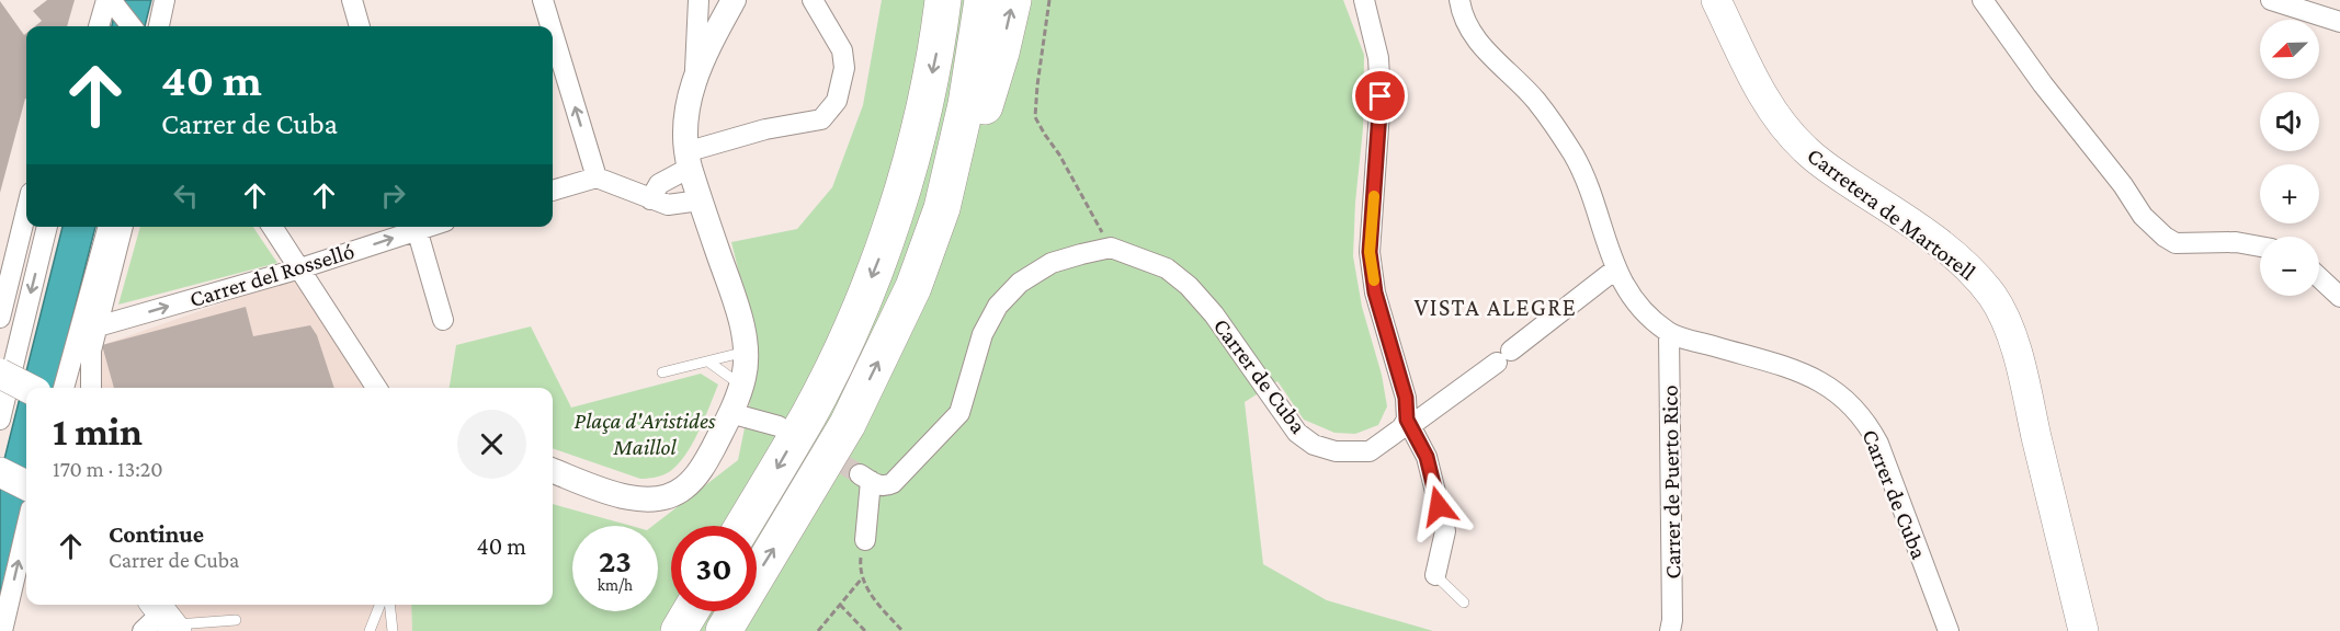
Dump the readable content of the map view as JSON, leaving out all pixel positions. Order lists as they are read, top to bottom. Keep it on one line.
{"streets":{"main road":["Carretera de Martorell"],"street":["Carrer del Rosselló","Carrer de Cuba","Carrer de Puerto Rico"]},"crossings":[["Carrer de Cuba","Carrer de Puerto Rico"]],"one_way":["Carrer del Rosselló"],"districts":["VISTA ALEGRE"],"parks":["Plaça d'Aristides Maillol"],"north":"bottom left","page":{"map_buttons":["+","−"],"turn":["40 m","Carrer de Cuba"],"heading":["1 min","170 m · 13:20"],"list":[{"name":"Continue","note":"Carrer de Cuba","value":"40 m"}],"speed":"23 km/h","limit":"30"}}
